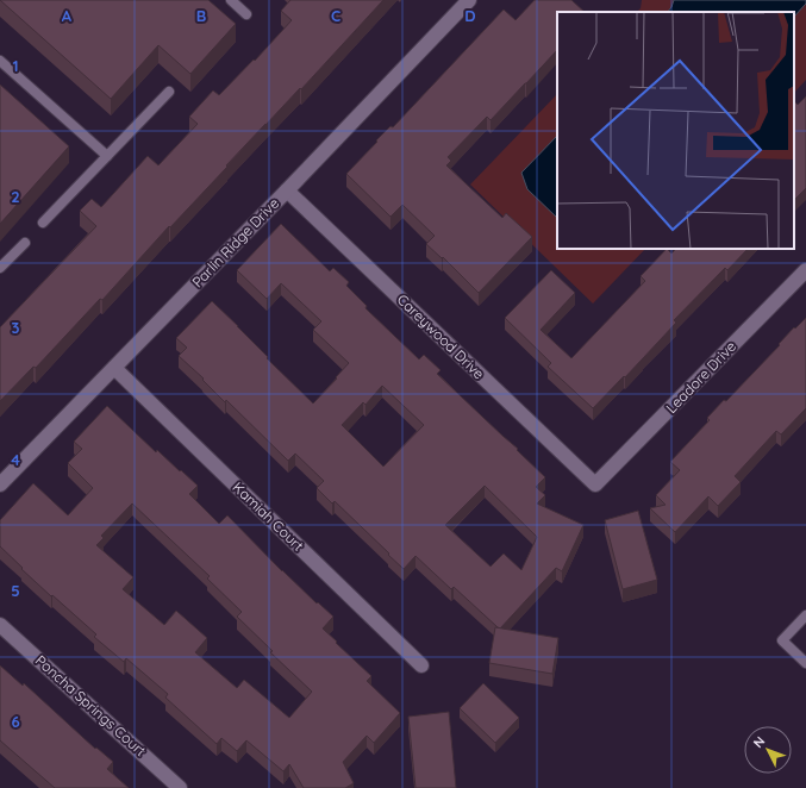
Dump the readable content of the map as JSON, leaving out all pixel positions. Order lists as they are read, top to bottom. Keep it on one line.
{"streets":{"street":["Parlin Ridge Drive","Careywood Drive","Leadore Drive","Kamiah Court","Poncha Springs Court"]},"crossings":[["Parlin Ridge Drive","Careywood Drive"],["Parlin Ridge Drive","Kamiah Court"],["Careywood Drive","Leadore Drive"]],"north":"top left","grid":{"columns":["A","B","C","D"],"rows":["1","2","3","4","5","6"]}}
